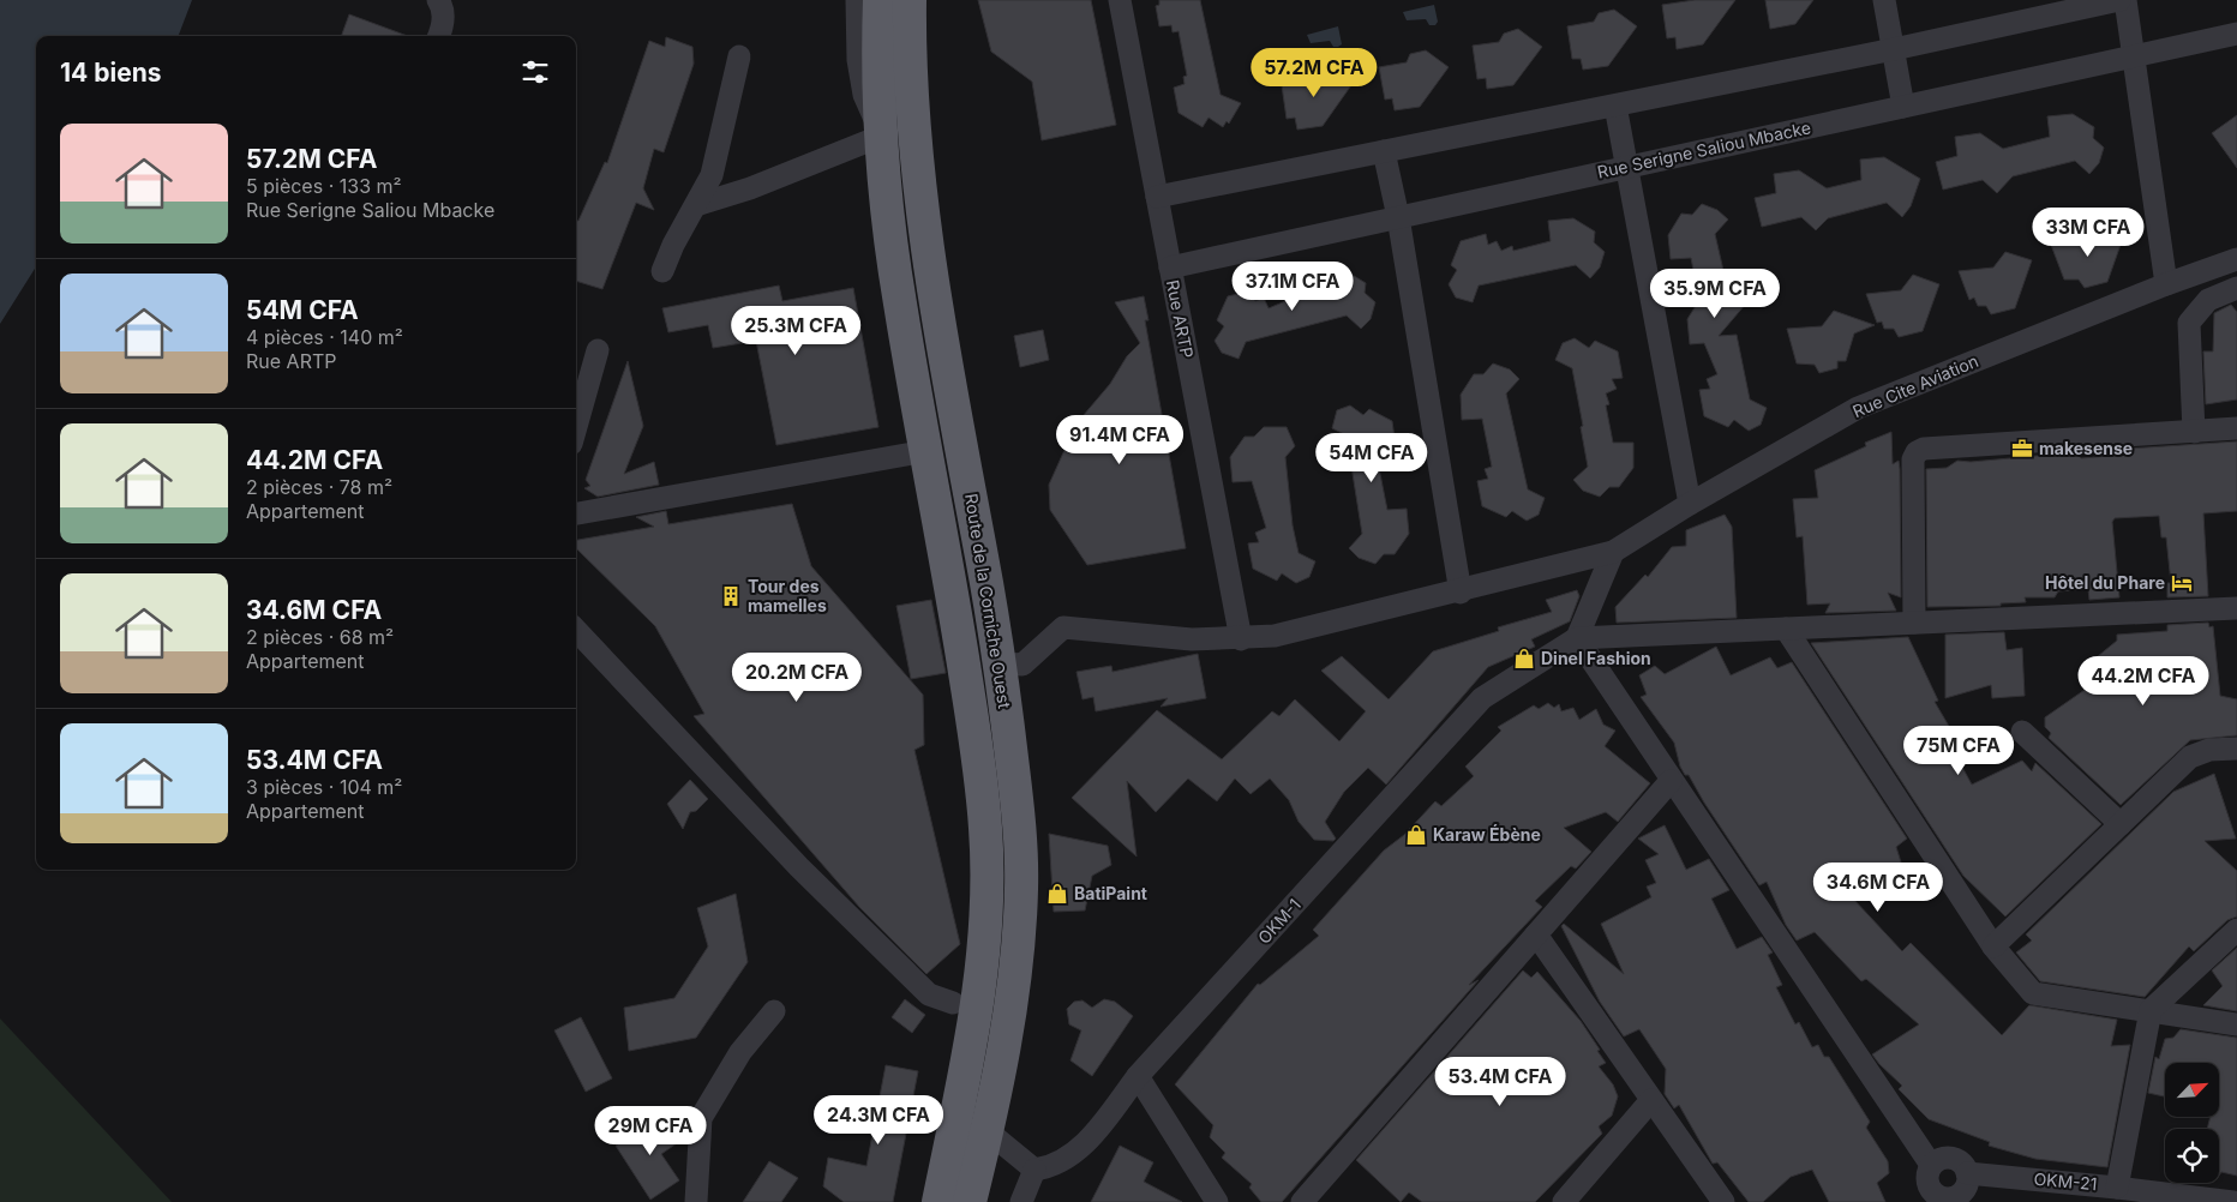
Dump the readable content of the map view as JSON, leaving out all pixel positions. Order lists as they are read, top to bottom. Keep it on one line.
{"streets":{"highway":["Route de la Corniche Ouest"],"street":["Rue Serigne Saliou Mbacke","Rue ARTP","Rue Cite Aviation","OKM-1","OKM-21"]},"crossings":[["Rue Serigne Saliou Mbacke","Rue ARTP"],["Rue ARTP","Rue Cite Aviation"],["Rue Cite Aviation","Route de la Corniche Ouest"]],"places":{"office":["makesense"],"hotel":["Hôtel du Phare"],"building":["Tour des mamelles"],"shop":["Dinel Fashion","Karaw Ébène","BatiPaint"]},"north":"top right","page":{"heading":"14 biens","price":["57.2M CFA","33M CFA","37.1M CFA","35.9M CFA","25.3M CFA","91.4M CFA","54M CFA","20.2M CFA","44.2M CFA","75M CFA","34.6M CFA","53.4M CFA","24.3M CFA","29M CFA"],"list":[{"name":"57.2M CFA","note":"5 pièces · 133 m² · Rue Serigne Saliou Mbacke"},{"name":"54M CFA","note":"4 pièces · 140 m² · Rue ARTP"},{"name":"44.2M CFA","note":"2 pièces · 78 m² · Appartement"},{"name":"34.6M CFA","note":"2 pièces · 68 m² · Appartement"},{"name":"53.4M CFA","note":"3 pièces · 104 m² · Appartement"}]}}
